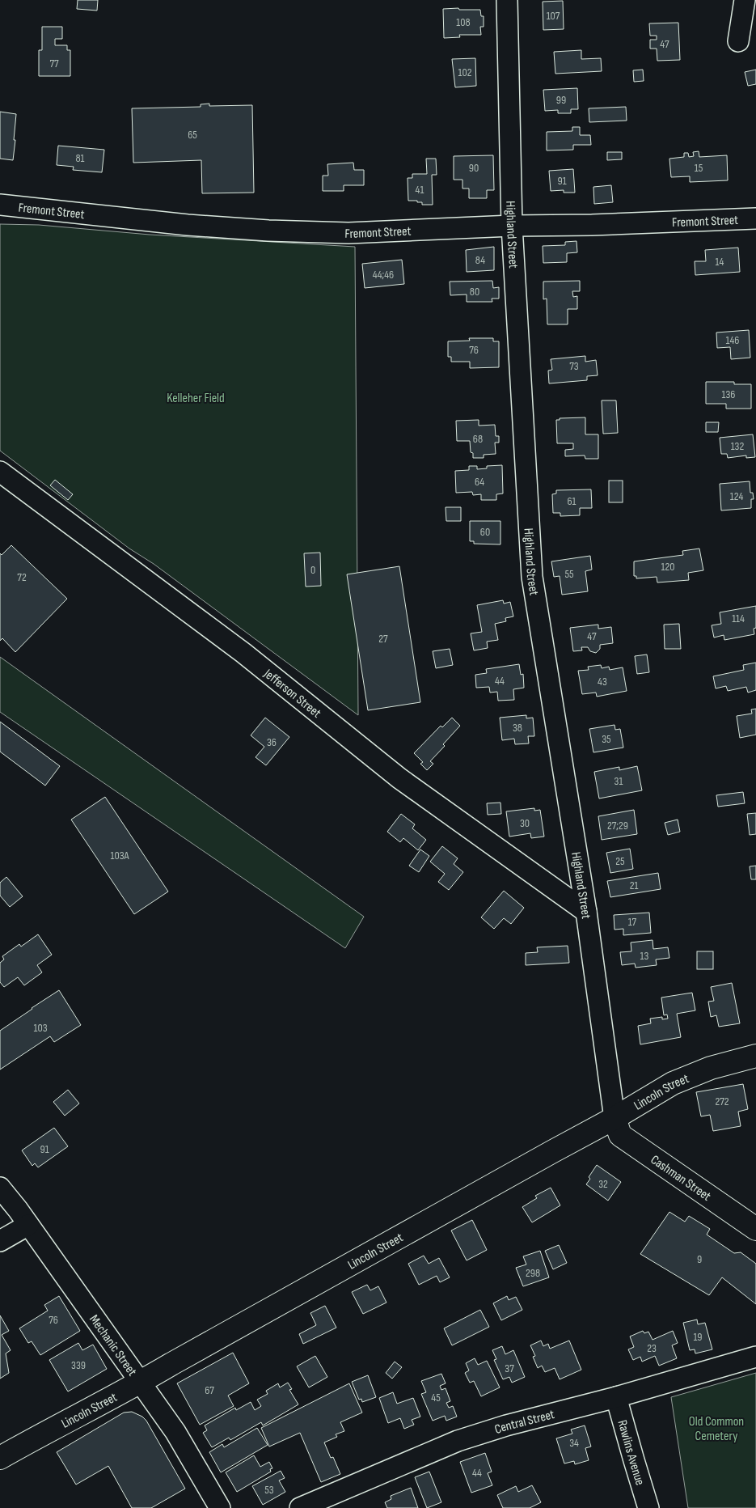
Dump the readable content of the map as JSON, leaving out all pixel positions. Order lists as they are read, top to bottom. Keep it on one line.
{"streets":{"main road":["Lincoln Street","Cashman Street"],"street":["Fremont Street","Highland Street","Jefferson Street","Mechanic Street","Central Street","Rawlins Avenue"]},"crossings":[["Fremont Street","Highland Street"],["Highland Street","Jefferson Street"],["Highland Street","Lincoln Street"],["Highland Street","Cashman Street"],["Lincoln Street","Cashman Street"],["Lincoln Street","Mechanic Street"],["Central Street","Rawlins Avenue"]],"parks":["Kelleher Field","Old Common Cemetery"],"house_numbers":["107","108","47","77","102","99","65","81","90","15","91","41","84","14","44;46","80","146","76","73","136","68","132","64","124","61","60","120","0","55","72","114","47","27","44","43","38","35","36","31","30","27;29","103A","25","21","17","13","103","272","91","32","9","298","76","19","23","339","37","67","45","34","44","53"]}
